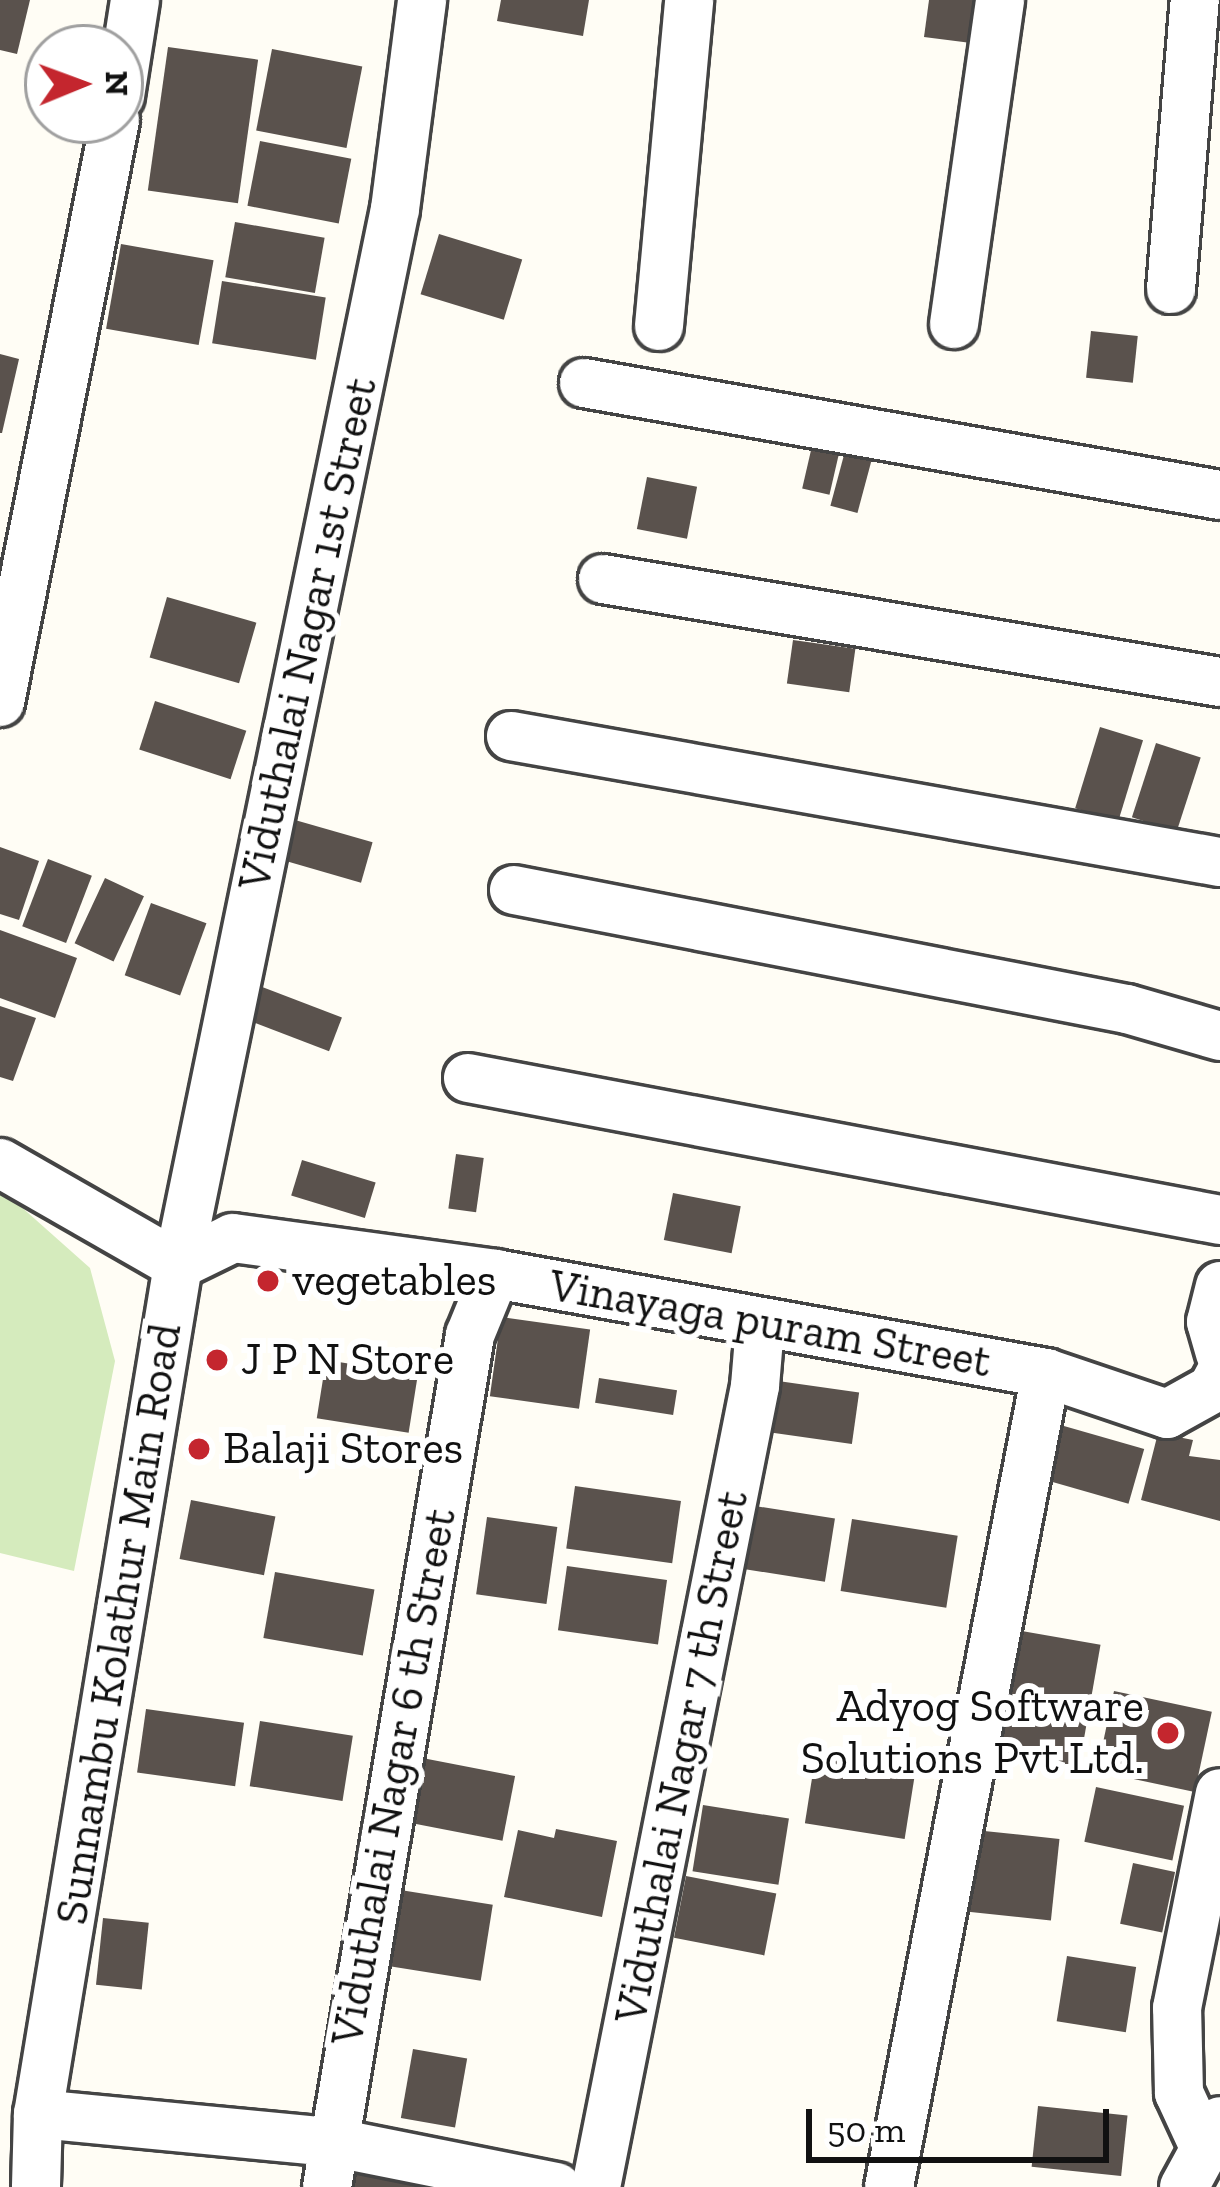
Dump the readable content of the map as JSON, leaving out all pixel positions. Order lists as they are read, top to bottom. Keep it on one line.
{"streets":{"street":["Viduthalai Nagar 1st Street","Vinayaga puram Street","Sunnambu Kolathur Main Road","Viduthalai Nagar 7 th Street","Viduthalai Nagar 6 th Street"]},"crossings":[["Viduthalai Nagar 1st Street","Vinayaga puram Street"],["Viduthalai Nagar 1st Street","Sunnambu Kolathur Main Road"],["Vinayaga puram Street","Sunnambu Kolathur Main Road"],["Vinayaga puram Street","Viduthalai Nagar 7 th Street"],["Vinayaga puram Street","Viduthalai Nagar 6 th Street"]],"places":["vegetables","J P N Store","Balaji Stores","Adyog Software Solutions Pvt Ltd."],"scale_bar":"50 m","north":"right"}
